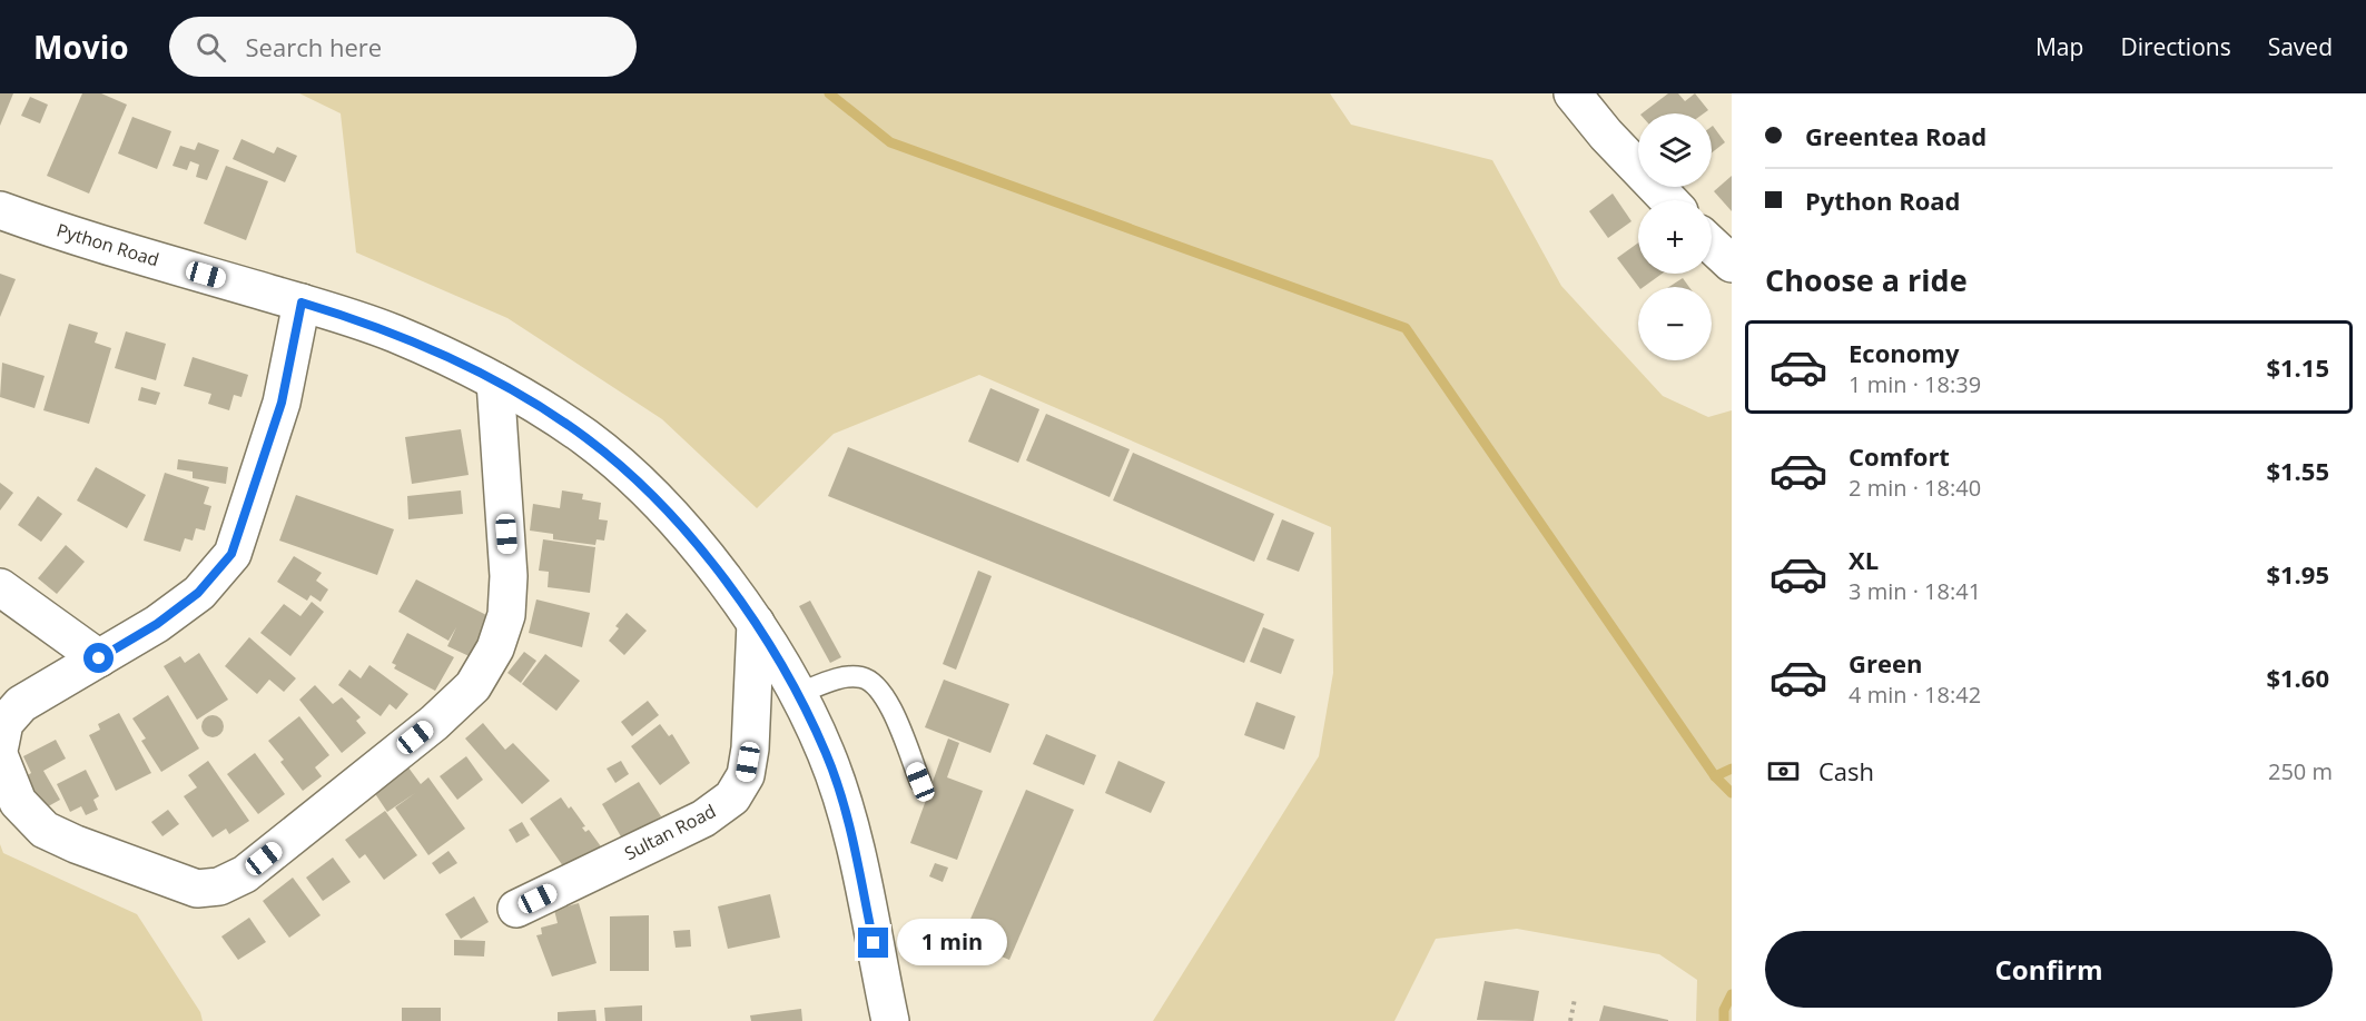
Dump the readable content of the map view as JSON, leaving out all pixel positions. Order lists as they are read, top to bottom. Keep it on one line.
{"streets":{"street":["Python Road","Sultan Road"]},"crossings":[["Python Road","Sultan Road"]],"page":{"header":"Movio","search":"Search here","nav":["Map","Directions","Saved"],"banner":["Greentea Road","Python Road"],"map_buttons":["+","−"],"heading":"Choose a ride","list":[{"name":"Economy","note":"1 min · 18:39","value":"$1.15"},{"name":"Comfort","note":"2 min · 18:40","value":"$1.55"},{"name":"XL","note":"3 min · 18:41","value":"$1.95"},{"name":"Green","note":"4 min · 18:42","value":"$1.60"}],"pay":["Cash","250 m"],"buttons":"Confirm","bubble":"1 min"}}
